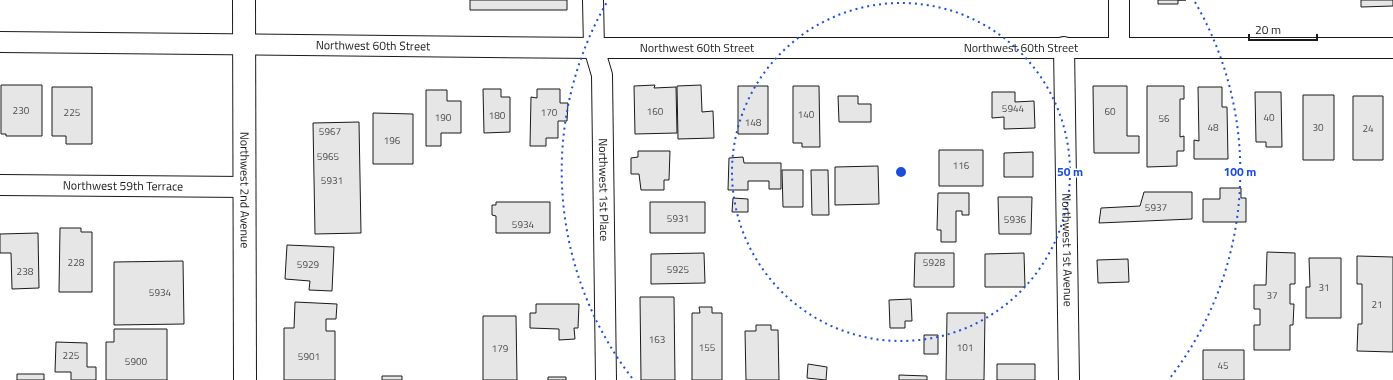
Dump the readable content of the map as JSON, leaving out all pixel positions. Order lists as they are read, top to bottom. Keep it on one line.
{"streets":{"street":["Northwest 60th Street","Northwest 59th Terrace","Northwest 1st Place","Northwest 2nd Avenue","Northwest 1st Avenue"]},"crossings":[["Northwest 60th Street","Northwest 1st Place"],["Northwest 60th Street","Northwest 2nd Avenue"],["Northwest 60th Street","Northwest 1st Avenue"],["Northwest 59th Terrace","Northwest 2nd Avenue"]],"house_numbers":["5944","230","160","60","225","170","140","180","190","40","56","148","48","30","24","5967","196","5965","116","5931","5937","5931","5936","5934","228","5928","5929","5925","238","31","5934","37","21","163","155","101","179","225","5901","5900","45"],"scale_bar":"20 m","rings":["50 m","100 m"]}
